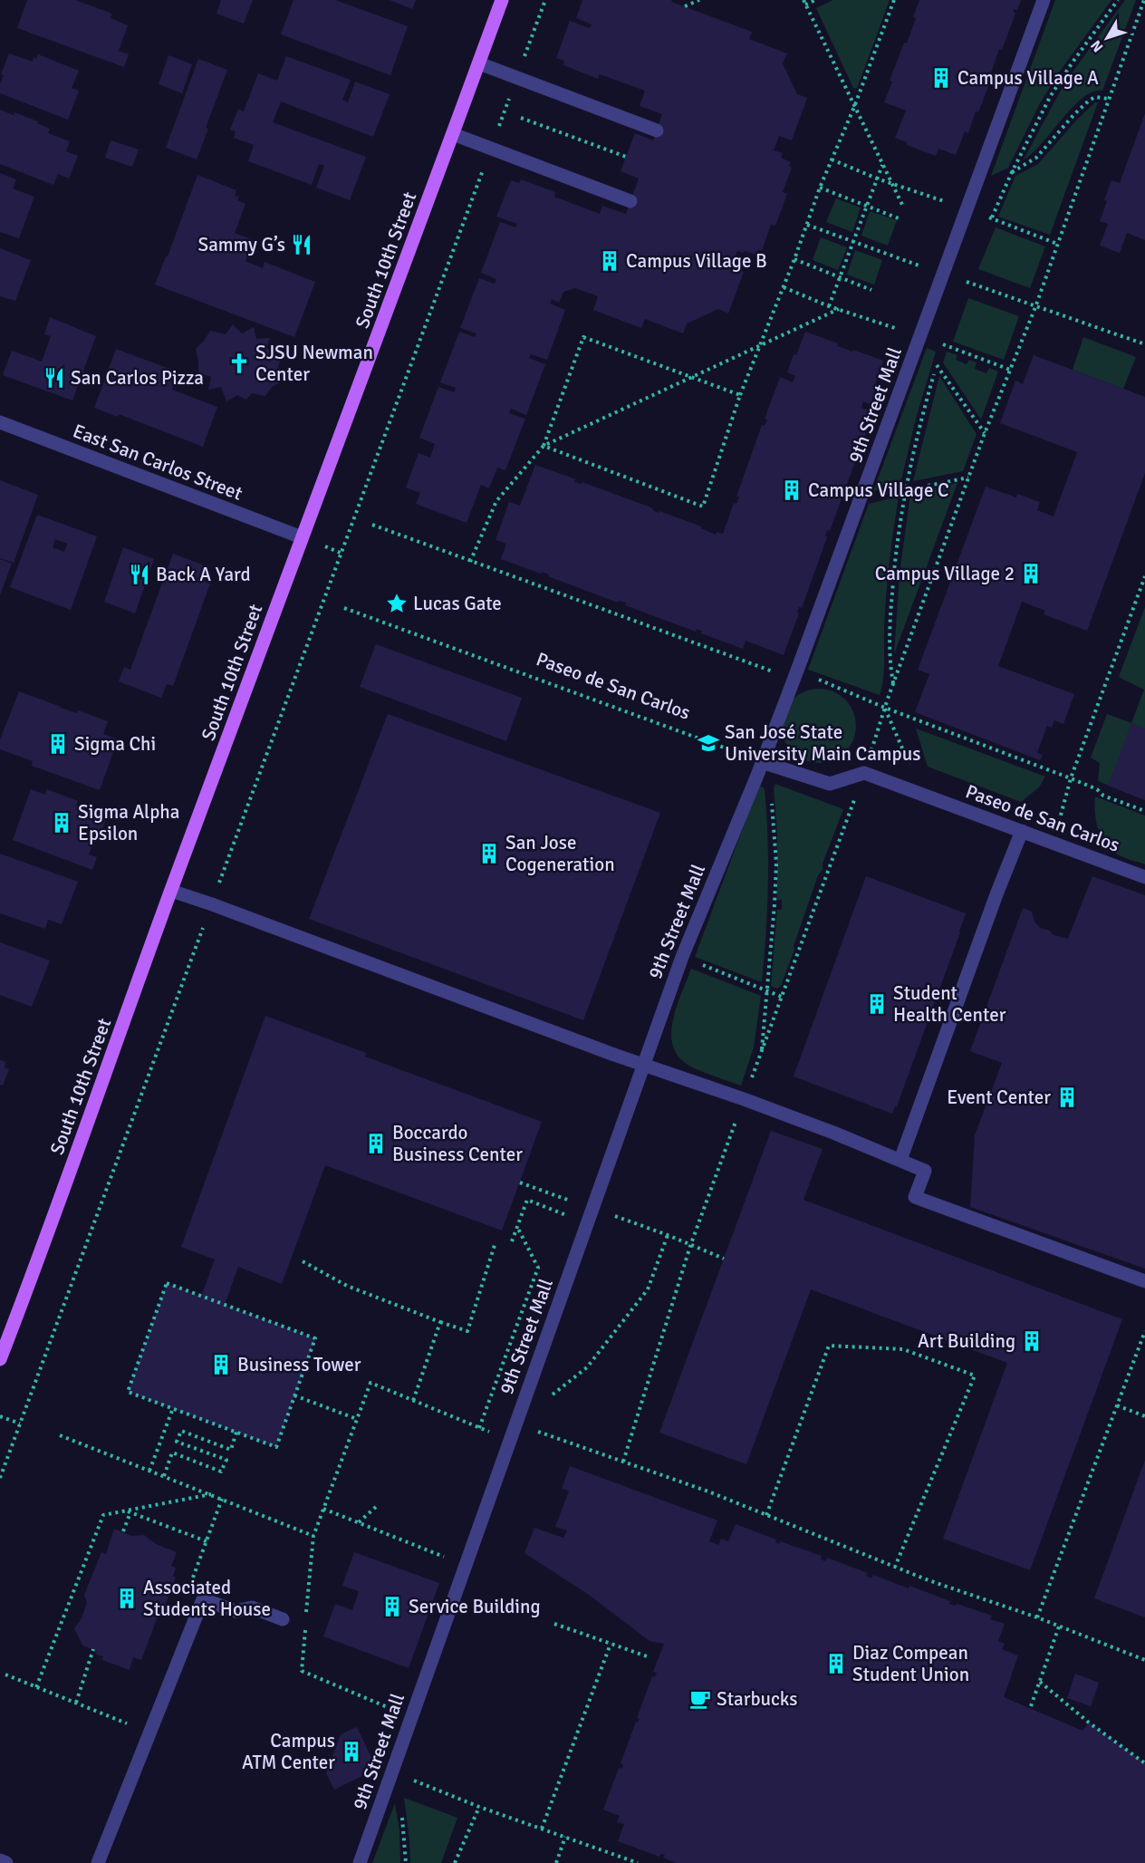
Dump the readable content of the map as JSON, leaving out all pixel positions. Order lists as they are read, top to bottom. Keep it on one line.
{"streets":{"main road":["South 10th Street"],"street":["9th Street Mall","East San Carlos Street","Paseo de San Carlos"]},"crossings":[["South 10th Street","East San Carlos Street"],["9th Street Mall","Paseo de San Carlos"]],"places":{"building":["Campus Village A","Campus Village B","Campus Village C","Campus Village 2","Sigma Chi","Sigma Alpha Epsilon","San Jose Cogeneration","Student Health Center","Event Center","Boccardo Business Center","Art Building","Business Tower","Associated Students House","Service Building","Diaz Compean Student Union","Campus ATM Center"],"restaurant":["Sammy G’s","San Carlos Pizza","Back A Yard"],"church":["SJSU Newman Center"],"place":["Lucas Gate"],"school or university":["San José State University Main Campus"],"cafe":["Starbucks"]},"north":"bottom left"}
